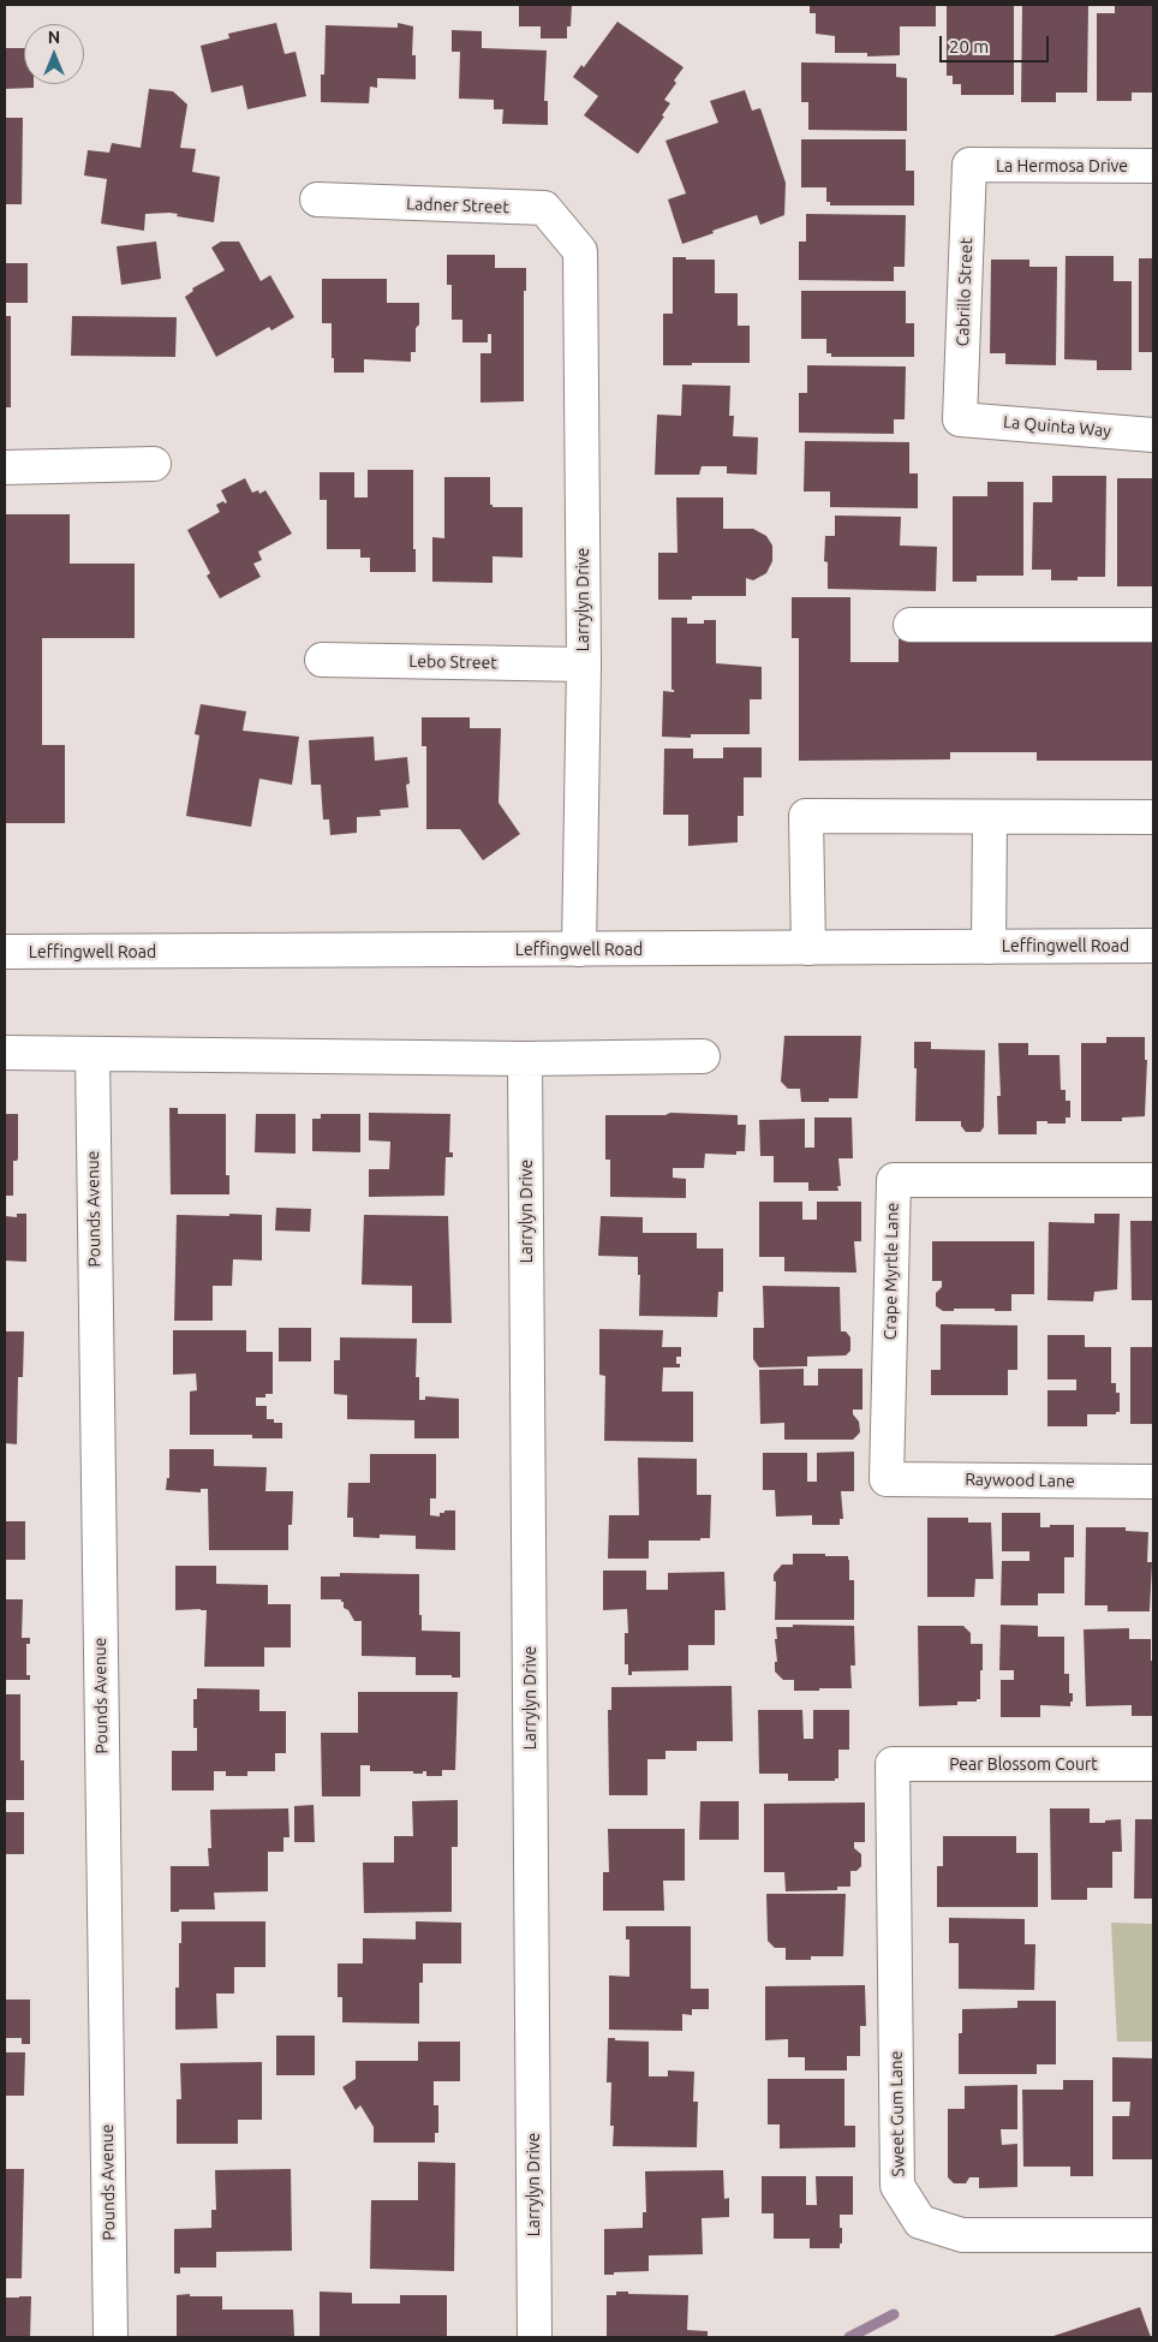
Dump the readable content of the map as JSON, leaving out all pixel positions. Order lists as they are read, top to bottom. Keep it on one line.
{"streets":{"street":["La Hermosa Drive","Ladner Street","Cabrillo Street","La Quinta Way","Larrylyn Drive","Lebo Street","Leffingwell Road","Pounds Avenue","Crape Myrtle Lane","Raywood Lane","Pear Blossom Court","Sweet Gum Lane"]},"crossings":[["La Hermosa Drive","Cabrillo Street"],["Ladner Street","Larrylyn Drive"],["Cabrillo Street","La Quinta Way"],["Larrylyn Drive","Lebo Street"],["Larrylyn Drive","Leffingwell Road"],["Crape Myrtle Lane","Raywood Lane"],["Pear Blossom Court","Sweet Gum Lane"]],"scale_bar":"20 m","north":"top"}
